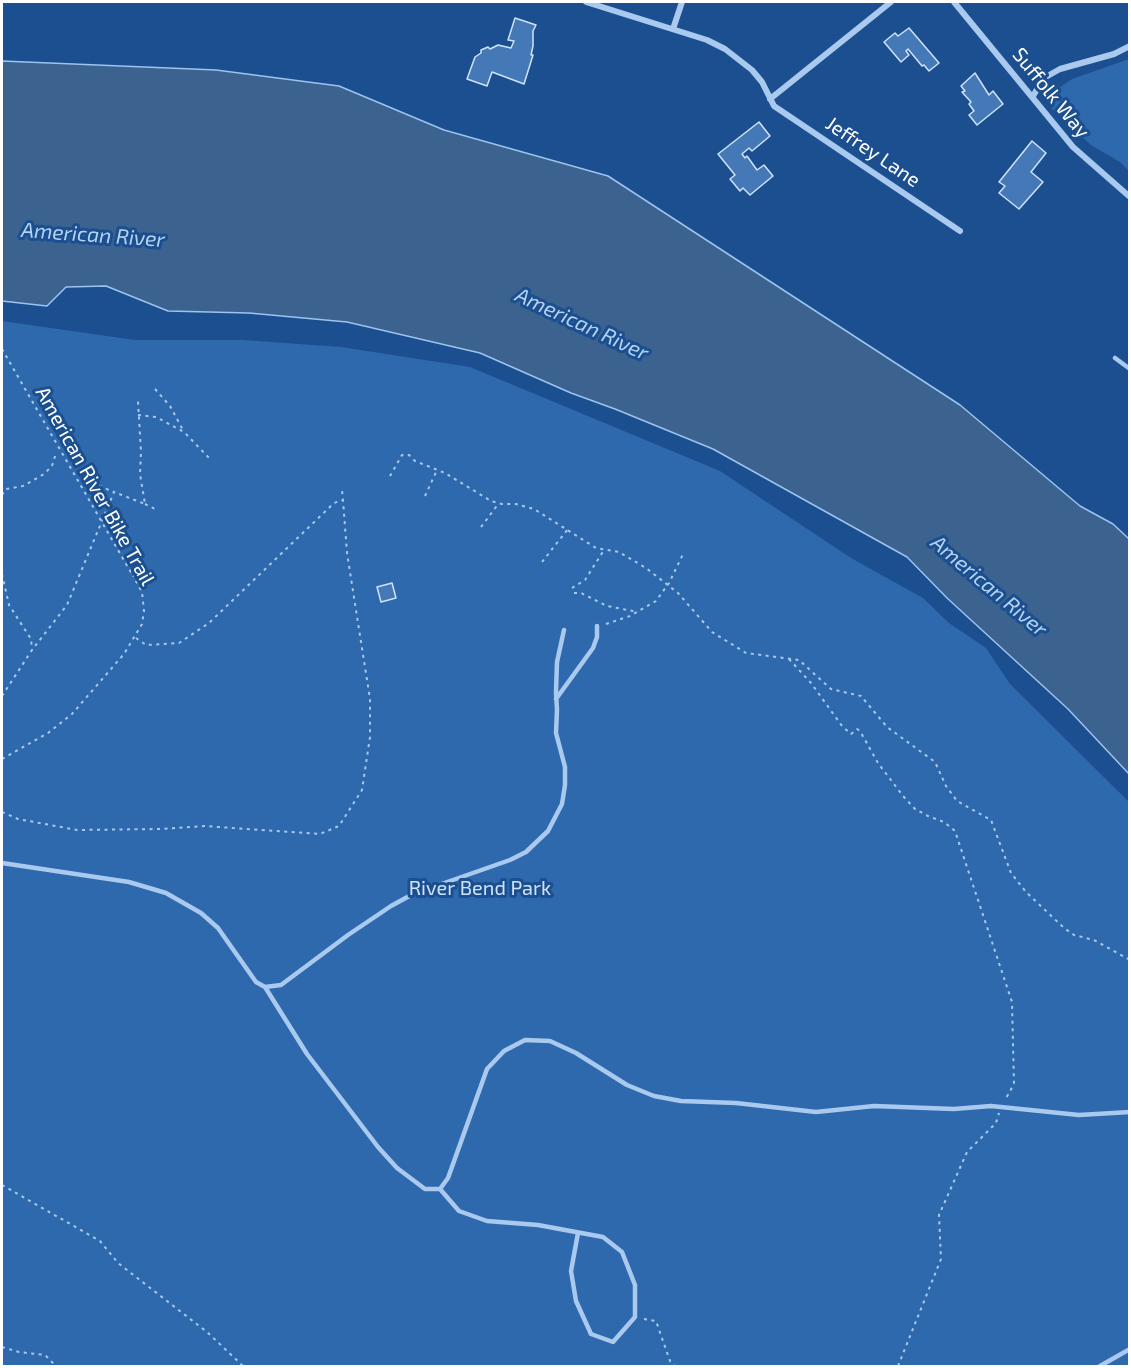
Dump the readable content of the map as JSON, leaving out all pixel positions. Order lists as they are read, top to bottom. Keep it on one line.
{"streets":{"street":["Suffolk Way","Jeffrey Lane"],"path":["American River Bike Trail"]},"water":["American River"],"parks":["River Bend Park"]}
